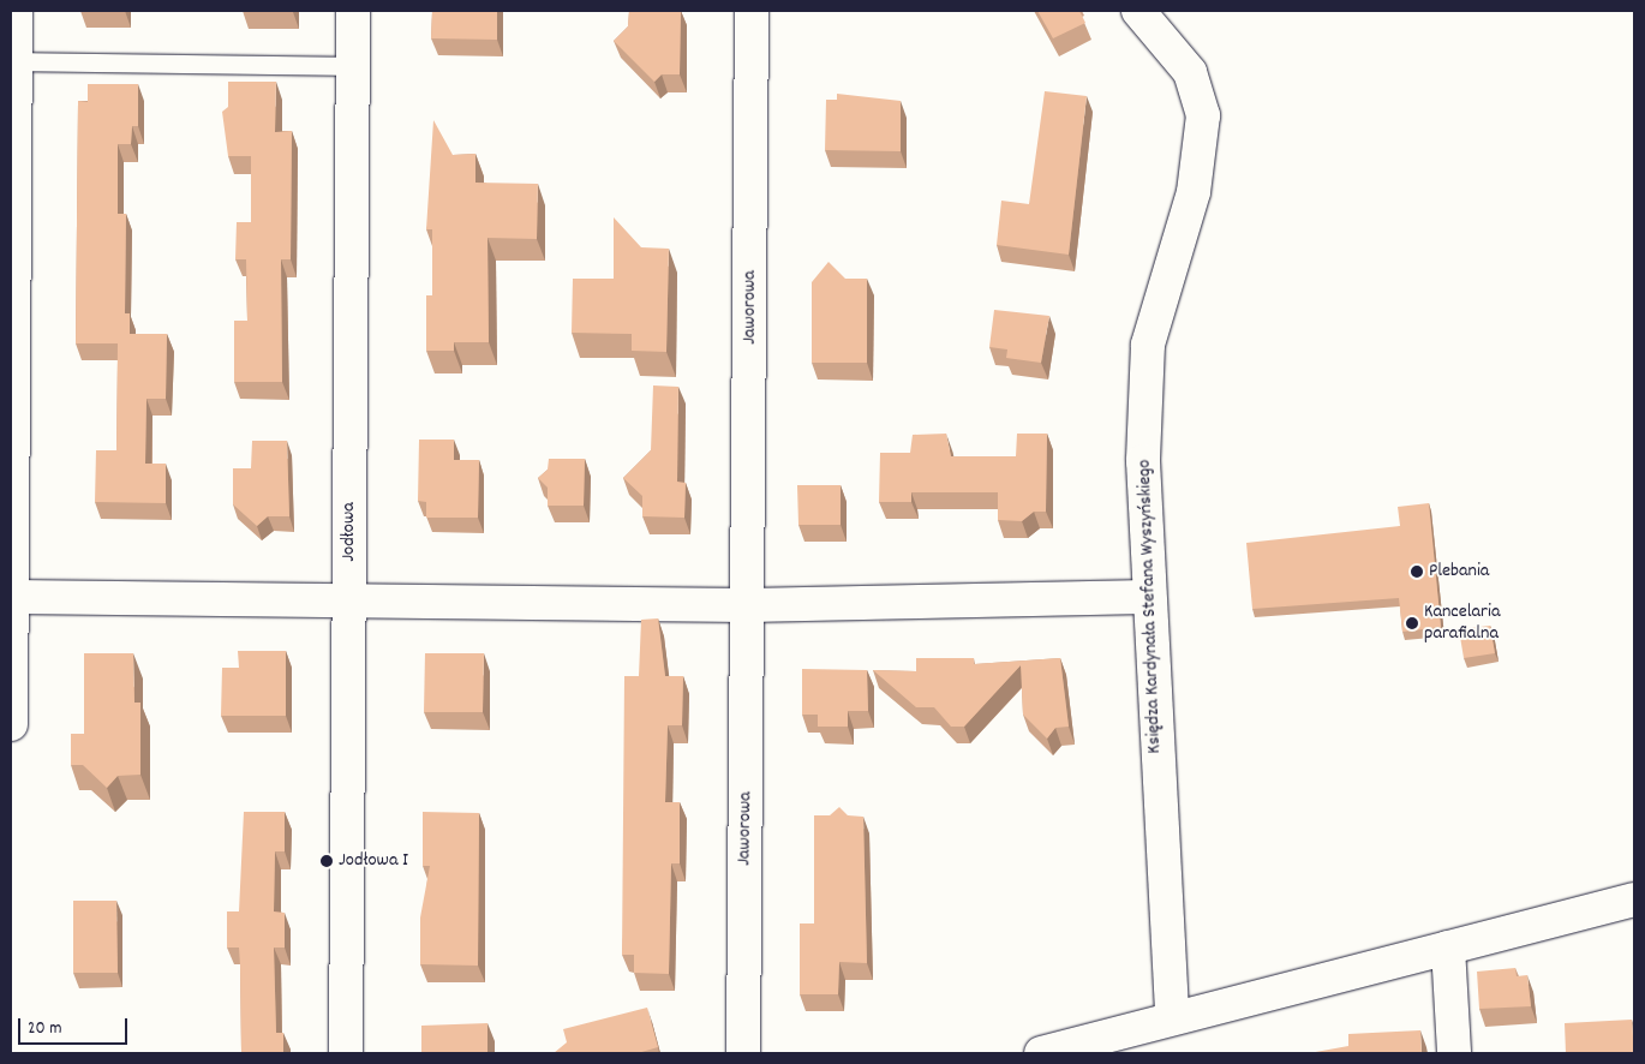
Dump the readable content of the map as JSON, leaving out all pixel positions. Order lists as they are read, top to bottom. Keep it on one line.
{"streets":{"street":["Jaworowa","Jodłowa","Księdza Kardynała Stefana Wyszyńskiego"]},"places":["Plebania","Kancelaria parafialna","Jodłowa I"],"scale_bar":"20 m"}
